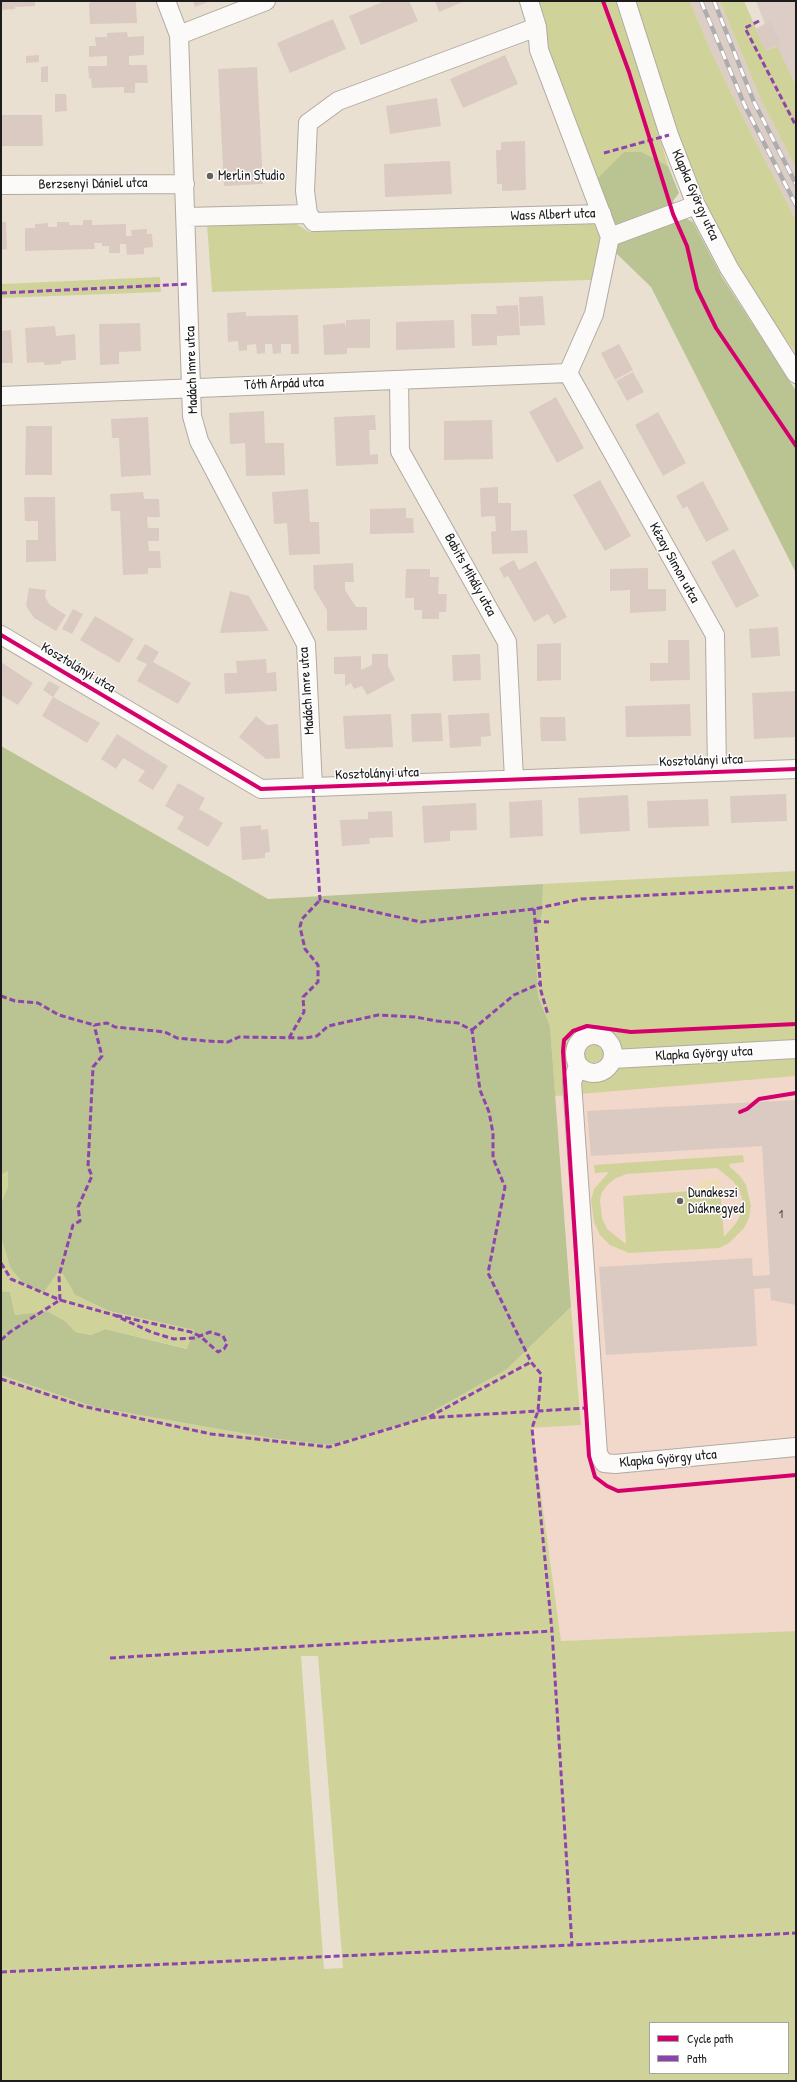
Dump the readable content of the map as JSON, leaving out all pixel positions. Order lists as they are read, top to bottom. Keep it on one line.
{"streets":{"street":["Berzsenyi Dániel utca","Klapka György utca","Wass Albert utca","Madách Imre utca","Tóth Árpád utca","Kézay Simon utca","Babits Mihály utca","Kosztolányi utca"]},"crossings":[["Berzsenyi Dániel utca","Madách Imre utca"],["Wass Albert utca","Madách Imre utca"],["Madách Imre utca","Tóth Árpád utca"],["Madách Imre utca","Kosztolányi utca"],["Tóth Árpád utca","Kézay Simon utca"],["Tóth Árpád utca","Babits Mihály utca"],["Kézay Simon utca","Kosztolányi utca"],["Babits Mihály utca","Kosztolányi utca"]],"places":["Merlin Studio","Dunakeszi Diáknegyed"],"house_numbers":["1"],"legend":["Cycle path","Path"]}
